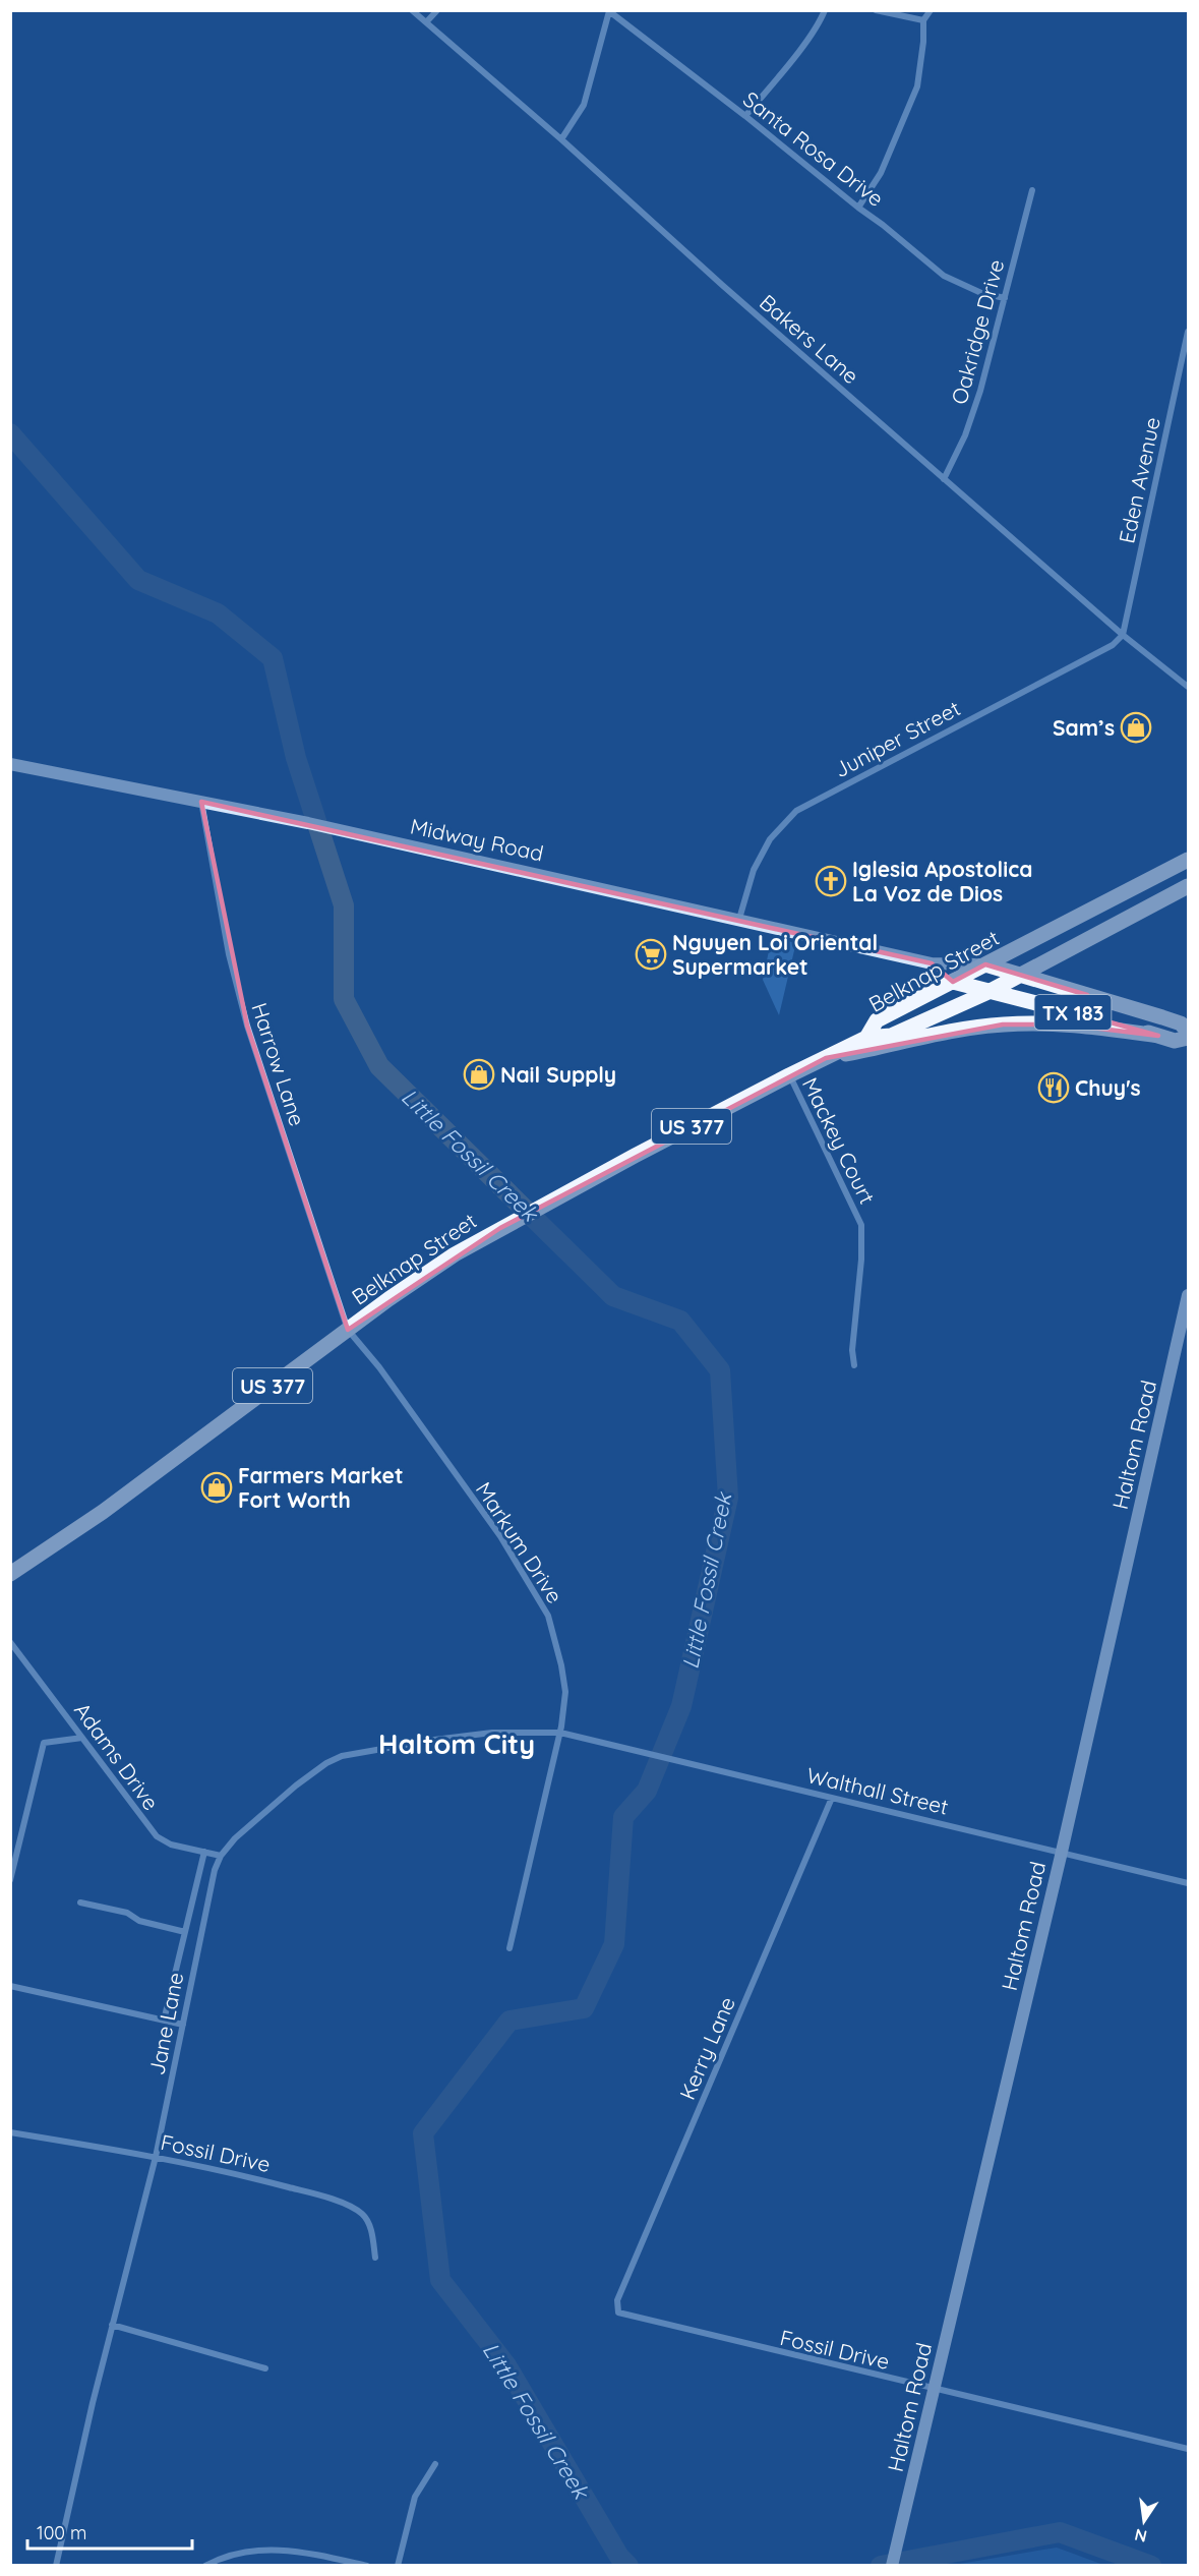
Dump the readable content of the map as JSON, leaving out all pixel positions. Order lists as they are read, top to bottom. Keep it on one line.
{"streets":{"main road":["Midway Road","Belknap Street","TX 183","US 377","Haltom Road"],"street":["Santa Rosa Drive","Oakridge Drive","Bakers Lane","Eden Avenue","Juniper Street","Harrow Lane","Mackey Court","Markum Drive","Adams Drive","Walthall Street","Jane Lane","Kerry Lane","Fossil Drive"]},"crossings":[["Santa Rosa Drive","Oakridge Drive"],["Oakridge Drive","Bakers Lane"],["Bakers Lane","Eden Avenue"],["Bakers Lane","Juniper Street"],["Eden Avenue","Juniper Street"],["Juniper Street","Midway Road"],["Midway Road","Belknap Street"],["Midway Road","TX 183"],["Midway Road","Harrow Lane"],["Belknap Street","TX 183"],["Belknap Street","Harrow Lane"],["Belknap Street","Mackey Court"],["Belknap Street","Markum Drive"],["Harrow Lane","Markum Drive"],["Haltom Road","Walthall Street"],["Haltom Road","Fossil Drive"],["Markum Drive","Walthall Street"],["Markum Drive","Jane Lane"],["Adams Drive","Jane Lane"],["Walthall Street","Jane Lane"],["Walthall Street","Kerry Lane"],["Jane Lane","Fossil Drive"],["Kerry Lane","Fossil Drive"]],"districts":["Haltom City"],"water":["Little Fossil Creek"],"places":{"shop":["Sam’s","Nail Supply","Farmers Market Fort Worth"],"church":["Iglesia Apostolica La Voz de Dios"],"supermarket":["Nguyen Loi Oriental Supermarket"],"restaurant":["Chuy's"]},"scale_bar":"100 m","north":"bottom"}
